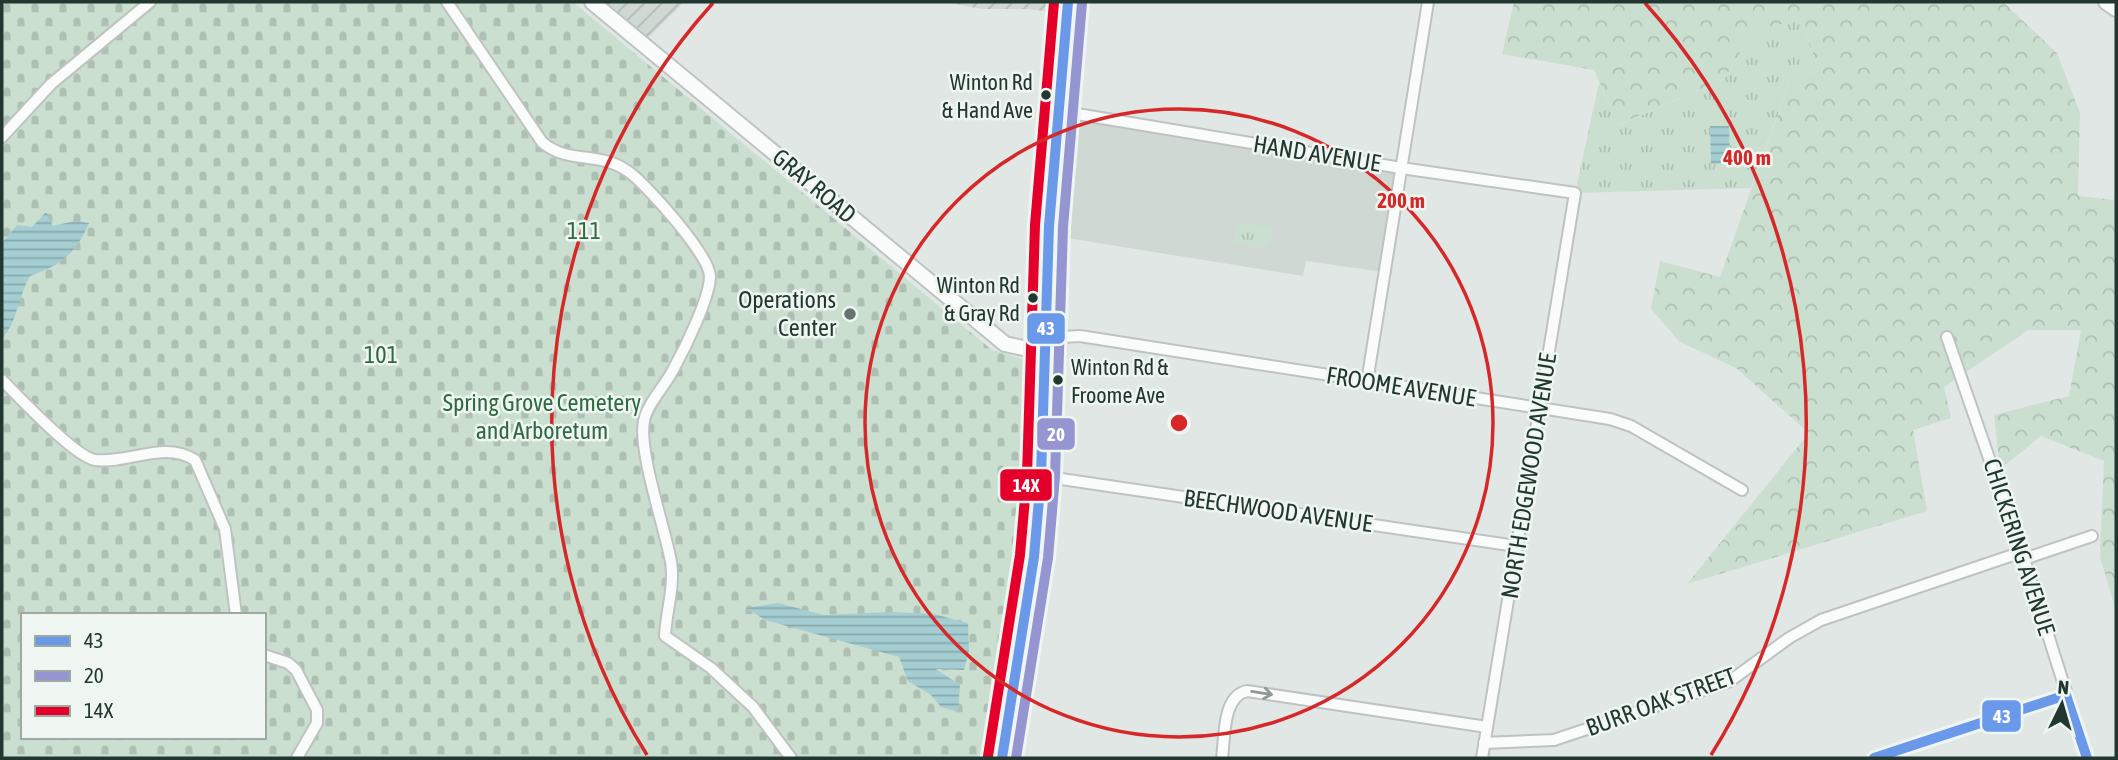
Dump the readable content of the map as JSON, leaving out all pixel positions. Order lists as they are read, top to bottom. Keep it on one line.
{"streets":{"main road":["GRAY ROAD"],"street":["HAND AVENUE","FROOME AVENUE","NORTH EDGEWOOD AVENUE","BEECHWOOD AVENUE","CHICKERING AVENUE","BURR OAK STREET"]},"crossings":[["HAND AVENUE","NORTH EDGEWOOD AVENUE"],["GRAY ROAD","FROOME AVENUE"],["FROOME AVENUE","NORTH EDGEWOOD AVENUE"],["NORTH EDGEWOOD AVENUE","BEECHWOOD AVENUE"],["NORTH EDGEWOOD AVENUE","BURR OAK STREET"],["CHICKERING AVENUE","BURR OAK STREET"]],"parks":["111","101","Spring Grove Cemetery and Arboretum"],"places":["Winton Rd & Hand Ave","Winton Rd & Gray Rd","Operations Center","Winton Rd & Froome Ave"],"lines":["transit line 43","transit line 14X","transit line 20"],"legend":["43","20","14X"],"north":"top","rings":["400 m","200 m"]}
